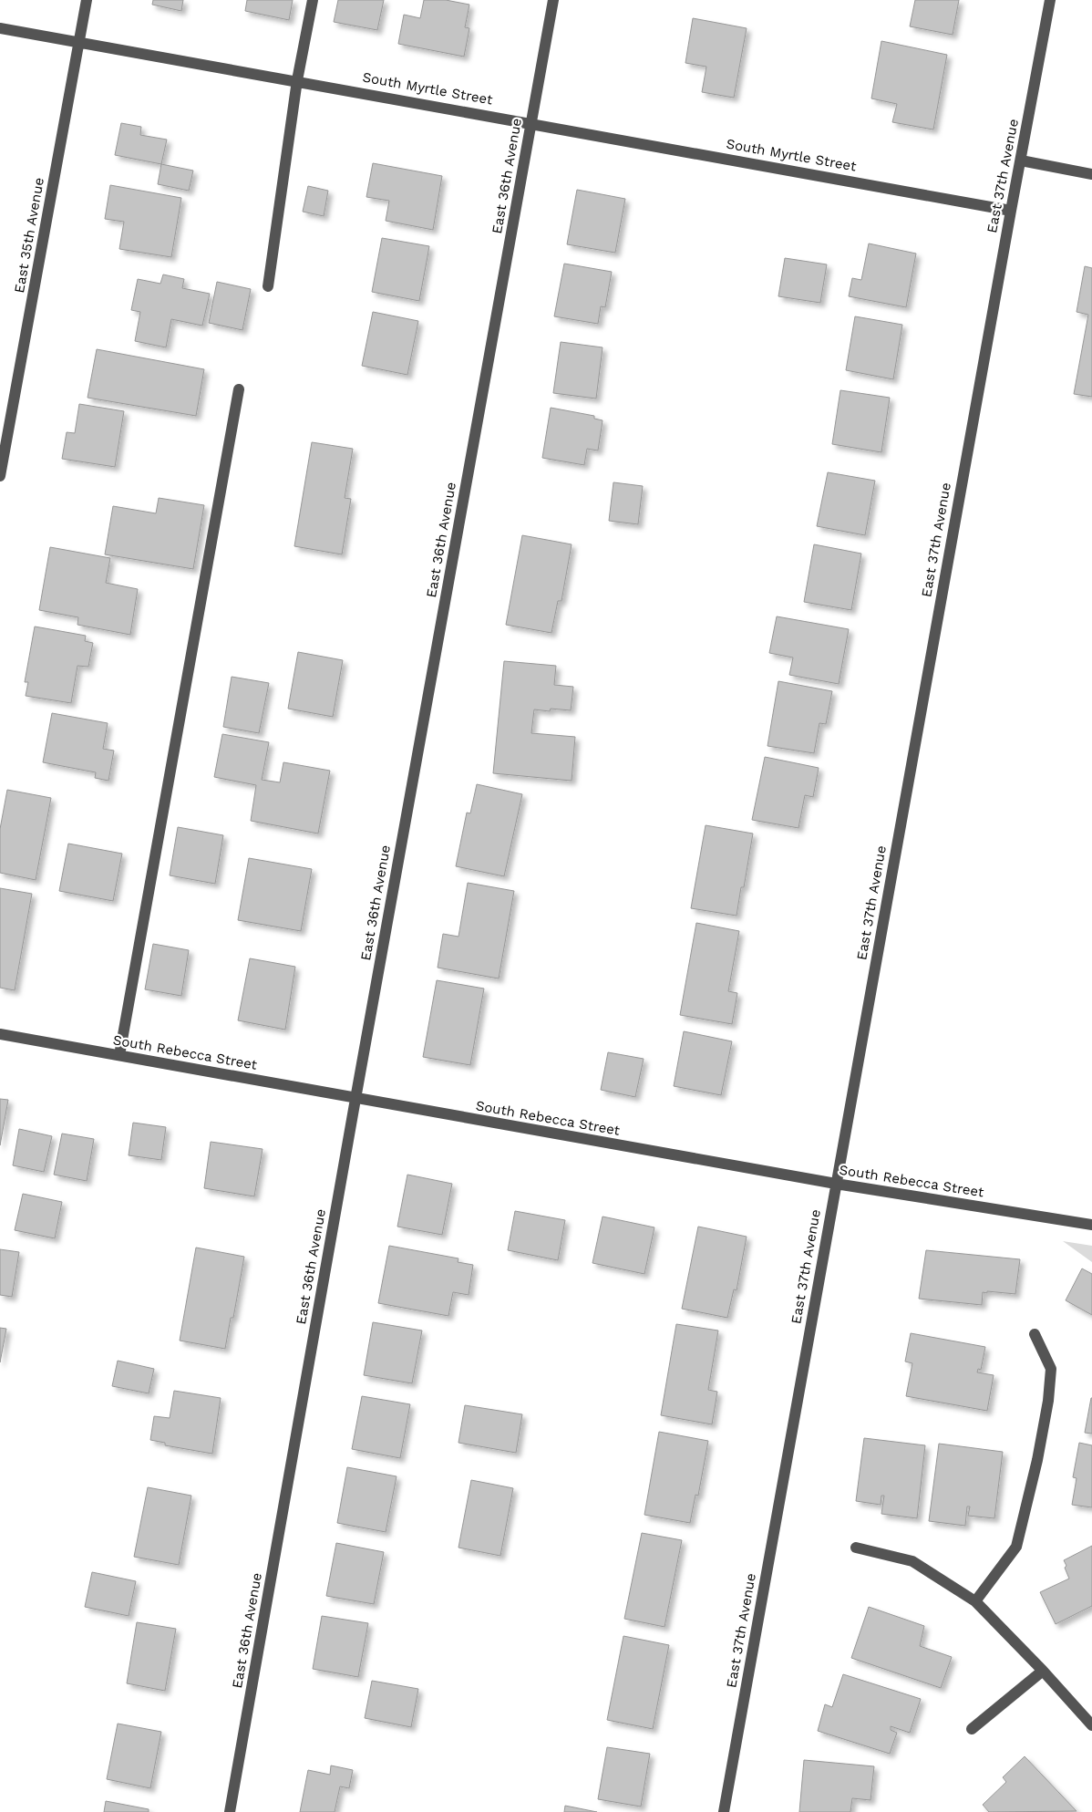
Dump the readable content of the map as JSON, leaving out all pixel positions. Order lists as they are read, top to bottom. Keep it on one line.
{"streets":{"street":["South Myrtle Street","East 36th Avenue","East 37th Avenue","East 35th Avenue","South Rebecca Street"]},"crossings":[["South Myrtle Street","East 36th Avenue"],["South Myrtle Street","East 37th Avenue"],["South Myrtle Street","East 35th Avenue"],["East 36th Avenue","South Rebecca Street"],["East 37th Avenue","South Rebecca Street"]]}
